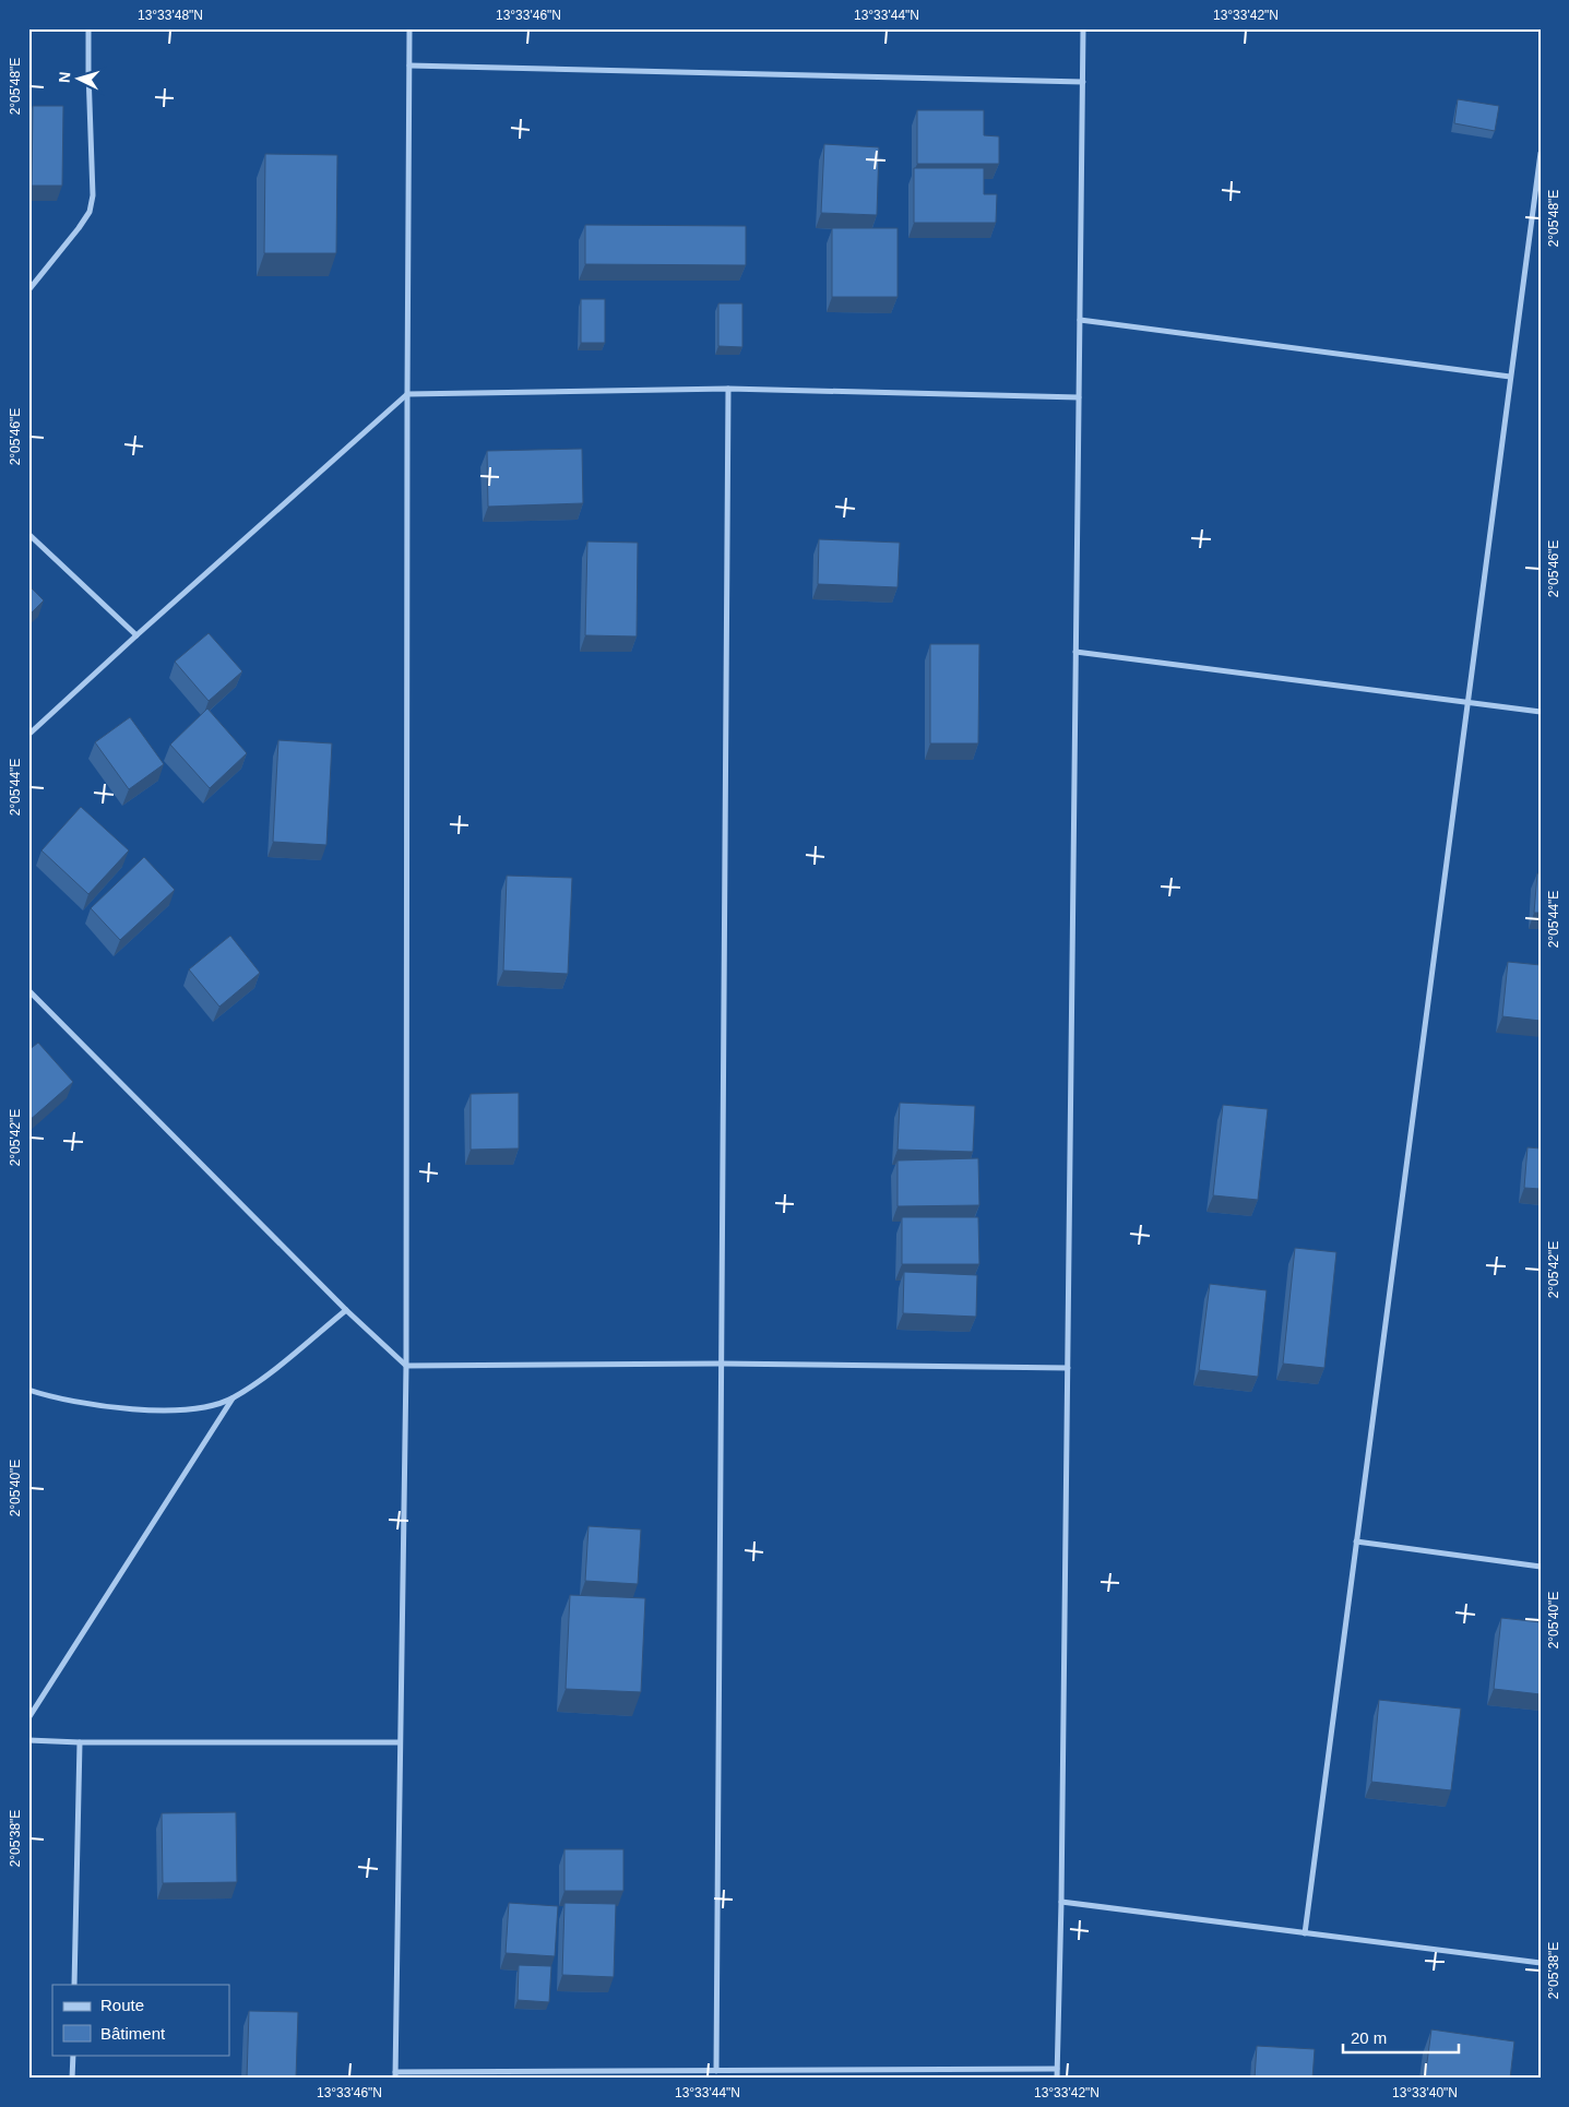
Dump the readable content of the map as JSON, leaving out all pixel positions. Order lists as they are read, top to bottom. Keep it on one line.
{"legend":["Route","Bâtiment"],"scale_bar":"20 m","north":"left","coordinates":["13°33'48\"N","13°33'46\"N","13°33'44\"N","13°33'42\"N","2°05'48\"E","2°05'46\"E","2°05'44\"E","2°05'42\"E","2°05'40\"E","2°05'38\"E","13°33'40\"N"]}
